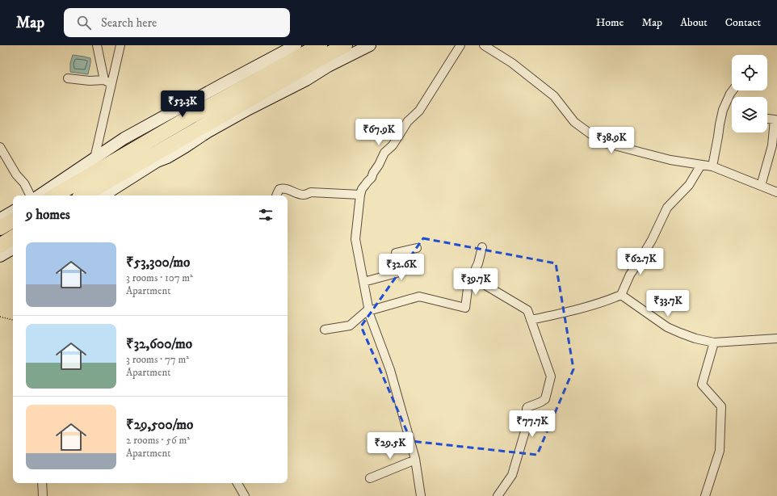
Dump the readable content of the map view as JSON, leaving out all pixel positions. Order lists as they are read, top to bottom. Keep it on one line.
{"page":{"header":"Map","search":"Search here","nav":["Home","Map","About","Contact"],"price":["₹53.3K","₹67.9K","₹38.9K","₹62.7K","₹32.6K","₹39.7K","₹33.7K","₹77.7K","₹29.5K"],"heading":"9 homes","list":[{"name":"₹53,300/mo","note":"3 rooms · 107 m² · Apartment"},{"name":"₹32,600/mo","note":"3 rooms · 77 m² · Apartment"},{"name":"₹29,500/mo","note":"2 rooms · 56 m² · Apartment"}]}}
